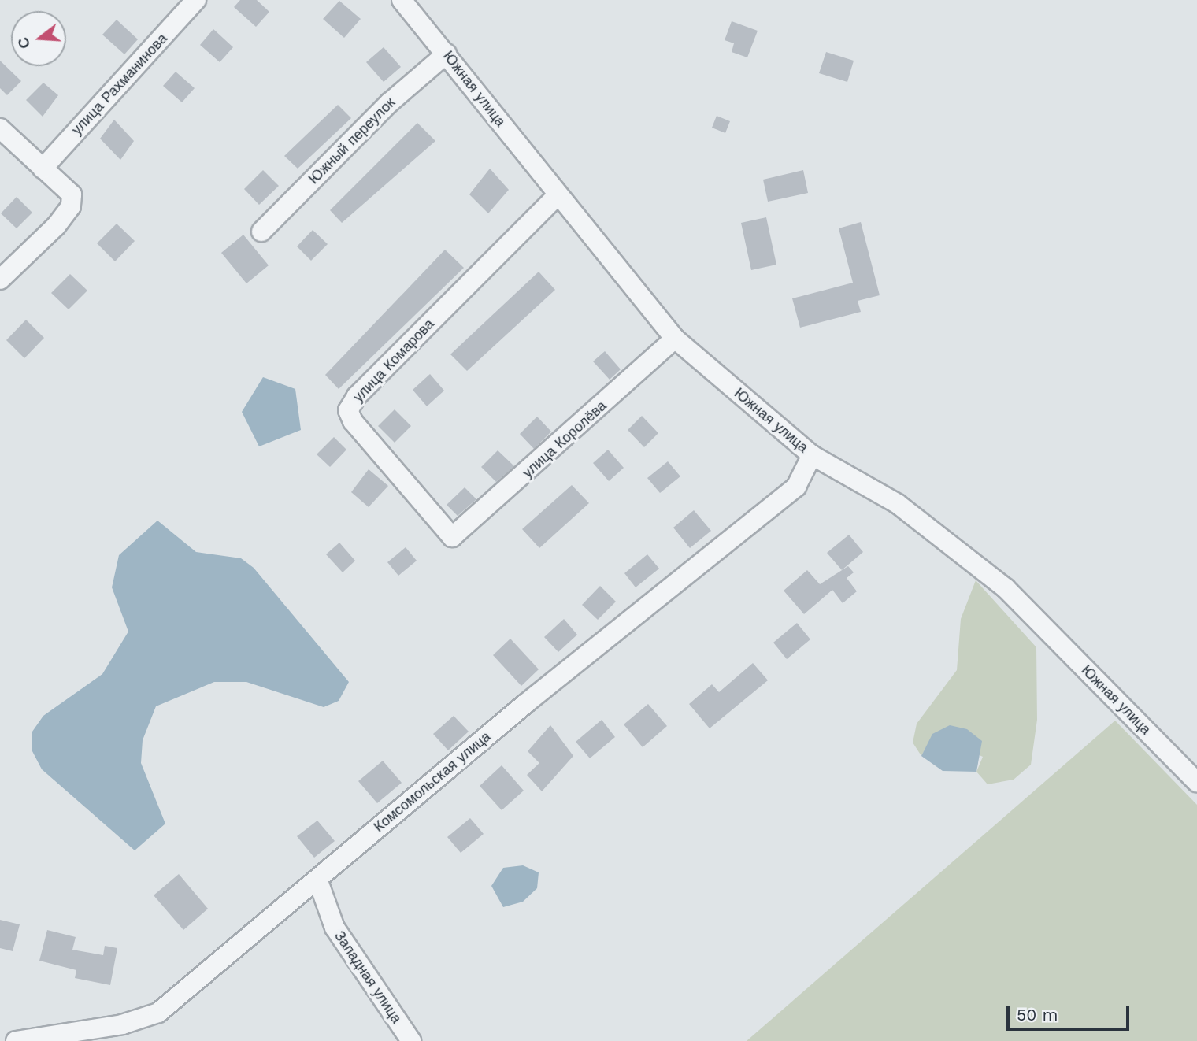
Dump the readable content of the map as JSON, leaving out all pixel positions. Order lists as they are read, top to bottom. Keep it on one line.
{"streets":{"street":["улица Рахманинова","Южная улица","Южный переулок","улица Комарова","улица Королёва","Комсомольская улица","Западная улица"]},"crossings":[["Южная улица","Южный переулок"],["Южная улица","улица Комарова"],["Южная улица","улица Королёва"],["Южная улица","Комсомольская улица"],["улица Комарова","улица Королёва"],["Комсомольская улица","Западная улица"]],"scale_bar":"50 m","north":"left"}
